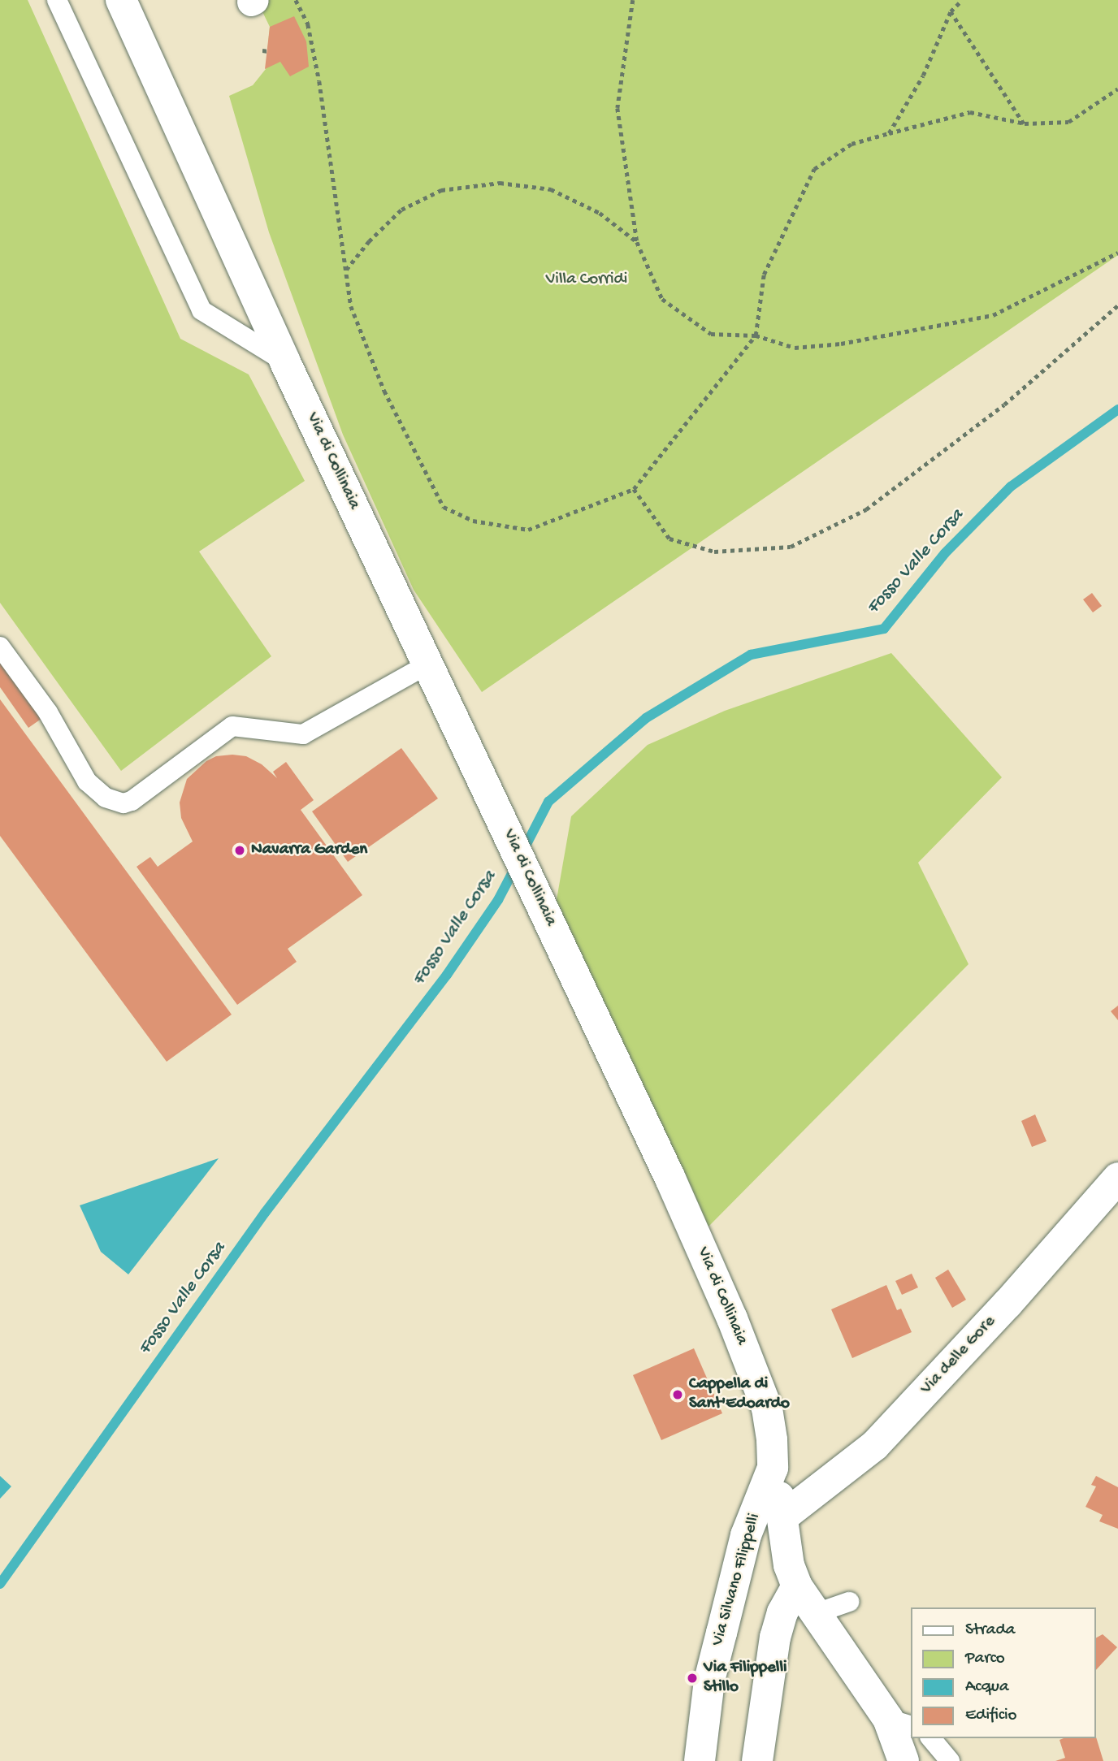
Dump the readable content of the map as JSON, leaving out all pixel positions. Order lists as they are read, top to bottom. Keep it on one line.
{"streets":{"street":["Via di Collinaia","Via delle Gore","Via Silvano Filippelli"]},"crossings":[["Via di Collinaia","Via delle Gore"],["Via di Collinaia","Via Silvano Filippelli"]],"water":["Fosso Valle Corsa"],"parks":["Villa Corridi"],"places":["Navarra Garden","Cappella di Sant'Edoardo","Via Filippelli Stillo"],"legend":["Strada","Parco","Acqua","Edificio"]}
